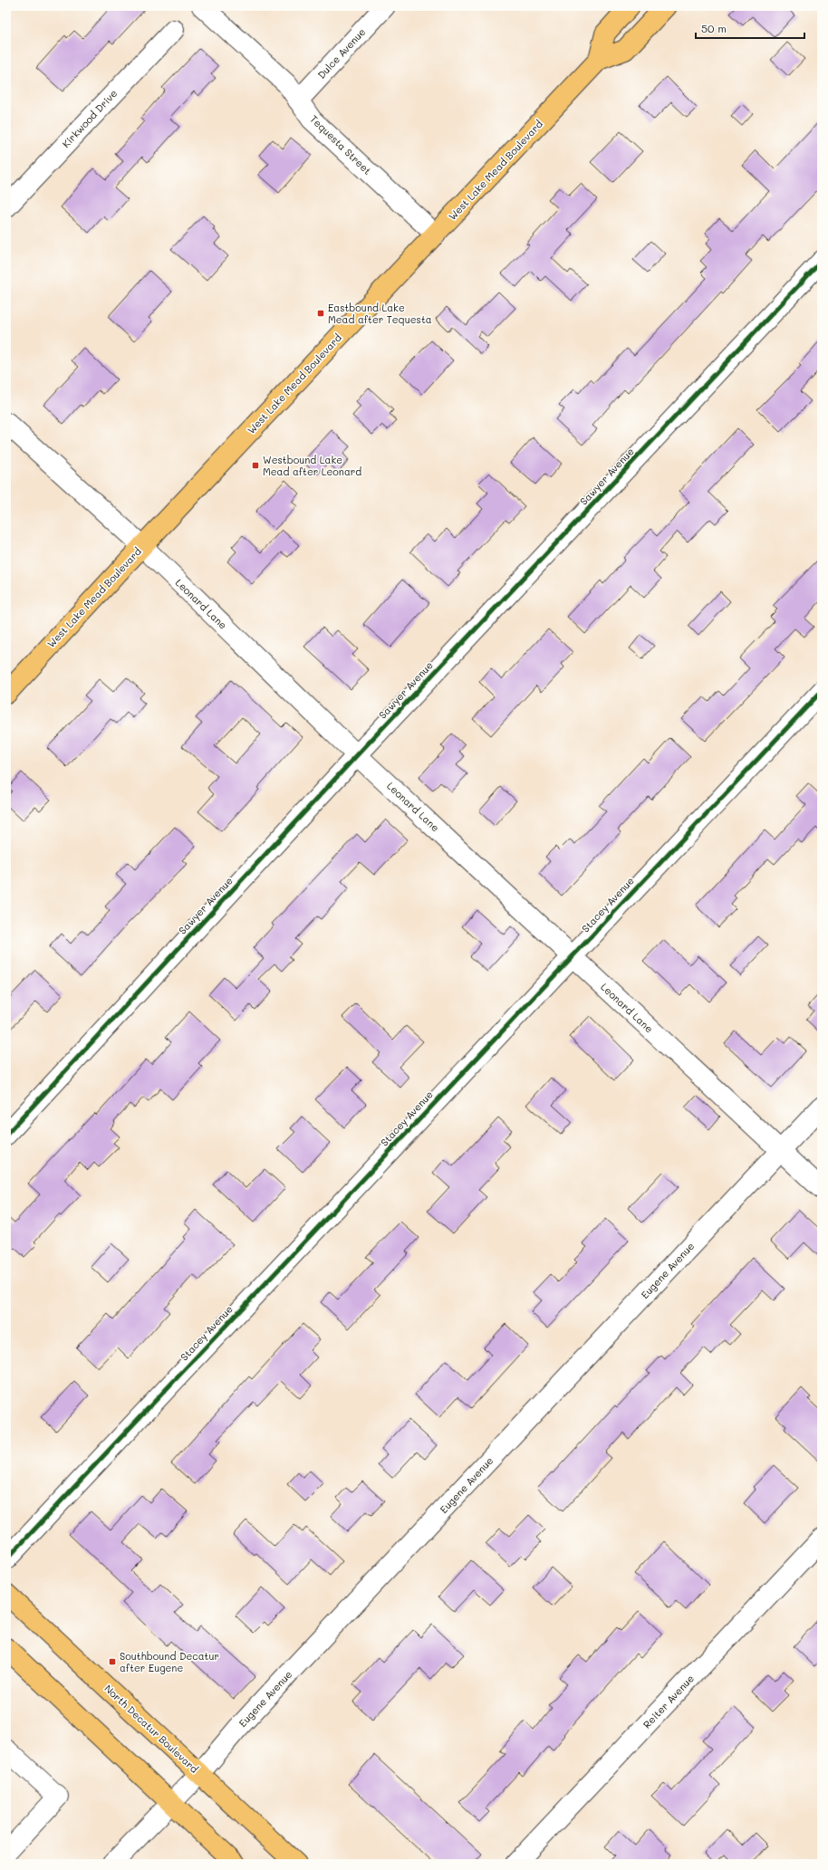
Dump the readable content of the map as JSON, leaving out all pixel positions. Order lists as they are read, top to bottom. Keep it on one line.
{"streets":{"main road":["West Lake Mead Boulevard","North Decatur Boulevard"],"street":["Dulce Avenue","Kirkwood Drive","Tequesta Street","Sawyer Avenue","Leonard Lane","Stacey Avenue","Eugene Avenue","Reiter Avenue"]},"crossings":[["Dulce Avenue","Tequesta Street"],["Tequesta Street","West Lake Mead Boulevard"],["West Lake Mead Boulevard","Leonard Lane"],["Sawyer Avenue","Leonard Lane"],["Leonard Lane","Stacey Avenue"],["Leonard Lane","Eugene Avenue"],["Eugene Avenue","North Decatur Boulevard"]],"places":{"transit":["Eastbound Lake Mead after Tequesta","Westbound Lake Mead after Leonard","Southbound Decatur after Eugene"]},"scale_bar":"50 m"}
